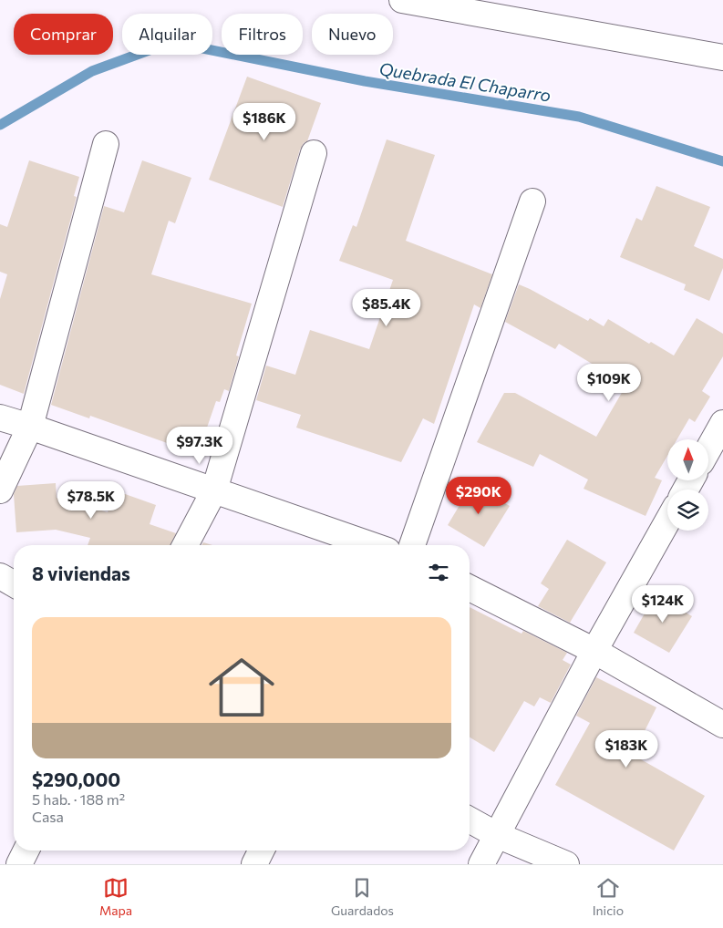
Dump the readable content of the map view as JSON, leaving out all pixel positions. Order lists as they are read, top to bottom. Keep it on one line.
{"water":["Quebrada El Chaparro"],"north":"top","page":{"chip":["Comprar","Alquilar","Filtros","Nuevo"],"price":["$186K","$85.4K","$109K","$97.3K","$290K","$78.5K","$124K","$183K"],"heading":"8 viviendas","list":[{"name":"$290,000","note":"5 hab. · 188 m² · Casa"}],"tabs":["Mapa","Guardados","Inicio"]}}
